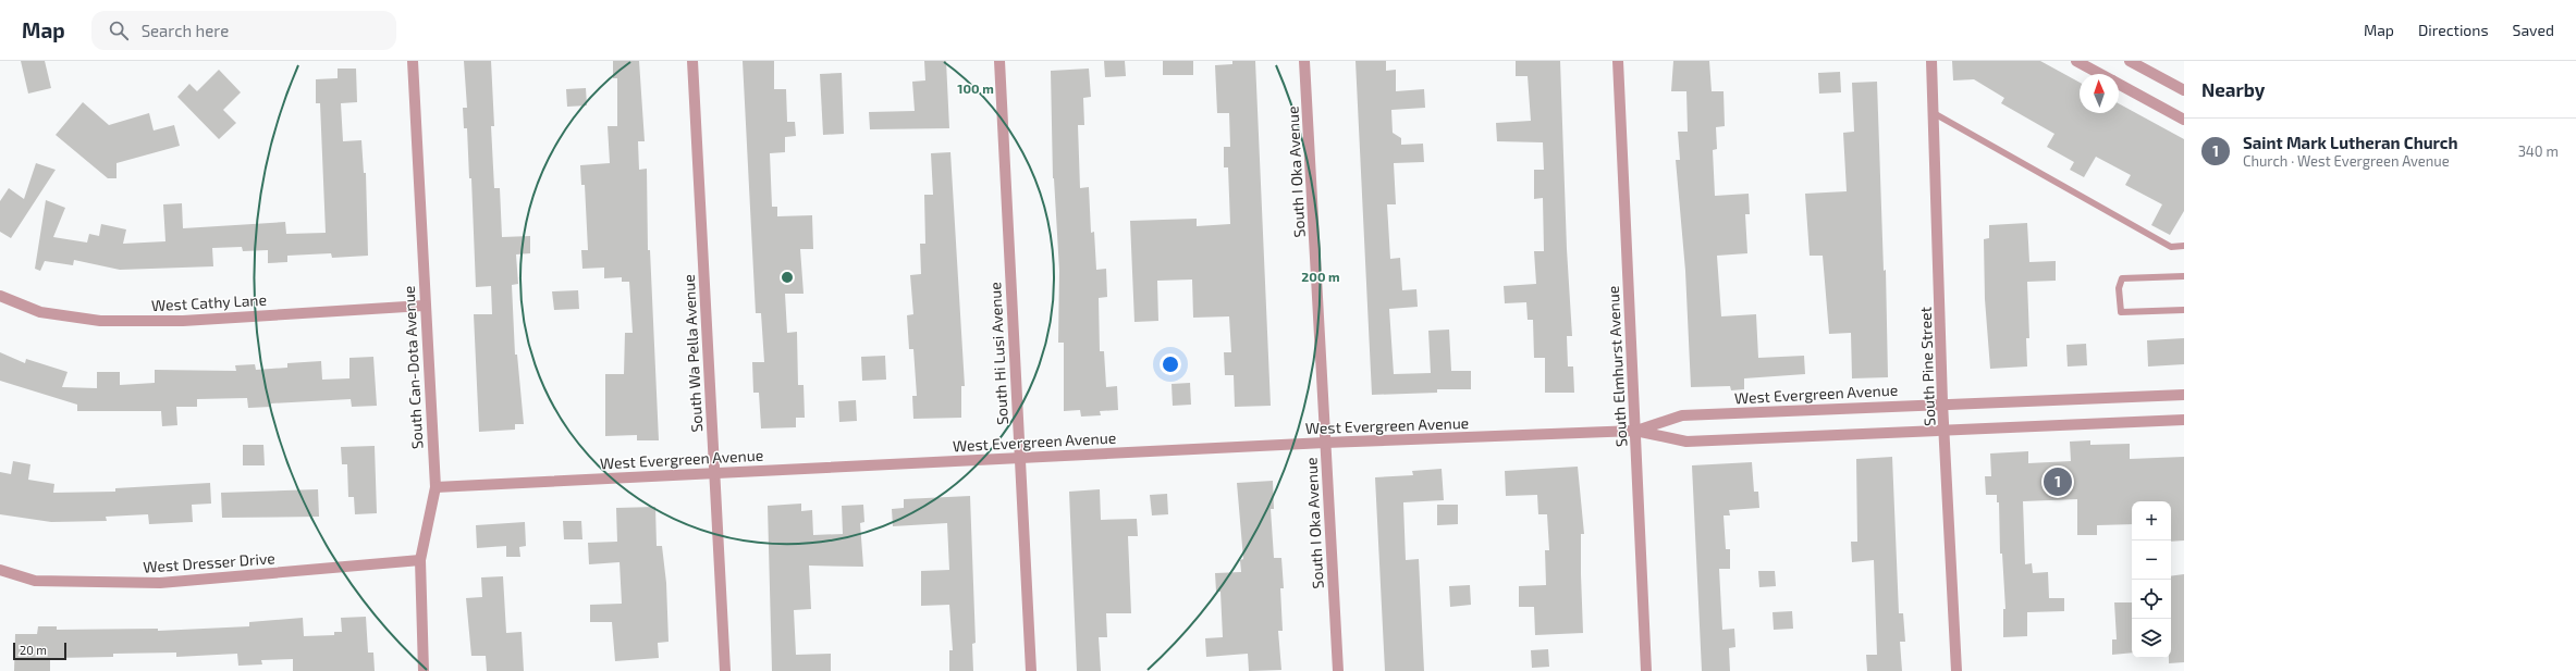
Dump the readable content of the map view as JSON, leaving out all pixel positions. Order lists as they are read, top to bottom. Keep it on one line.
{"streets":{"street":["South I Oka Avenue","West Cathy Lane","South Wa Pella Avenue","South Hi Lusi Avenue","South Elmhurst Avenue","South Pine Street","South Can-Dota Avenue","West Evergreen Avenue","West Dresser Drive"]},"crossings":[["South I Oka Avenue","West Evergreen Avenue"],["West Cathy Lane","South Can-Dota Avenue"],["South Wa Pella Avenue","West Evergreen Avenue"],["South Hi Lusi Avenue","West Evergreen Avenue"],["South Elmhurst Avenue","West Evergreen Avenue"],["South Pine Street","West Evergreen Avenue"],["South Can-Dota Avenue","West Evergreen Avenue"],["South Can-Dota Avenue","West Dresser Drive"]],"scale_bar":"20 m","north":"top","page":{"header":"Map","search":"Search here","nav":["Map","Directions","Saved"],"heading":"Nearby","list":[{"mark":"1","name":"Saint Mark Lutheran Church","note":"Church · West Evergreen Avenue","value":"340 m"}],"pins":"1","map_buttons":["+","−"],"scale":"20 m"},"rings":["100 m","200 m"]}
